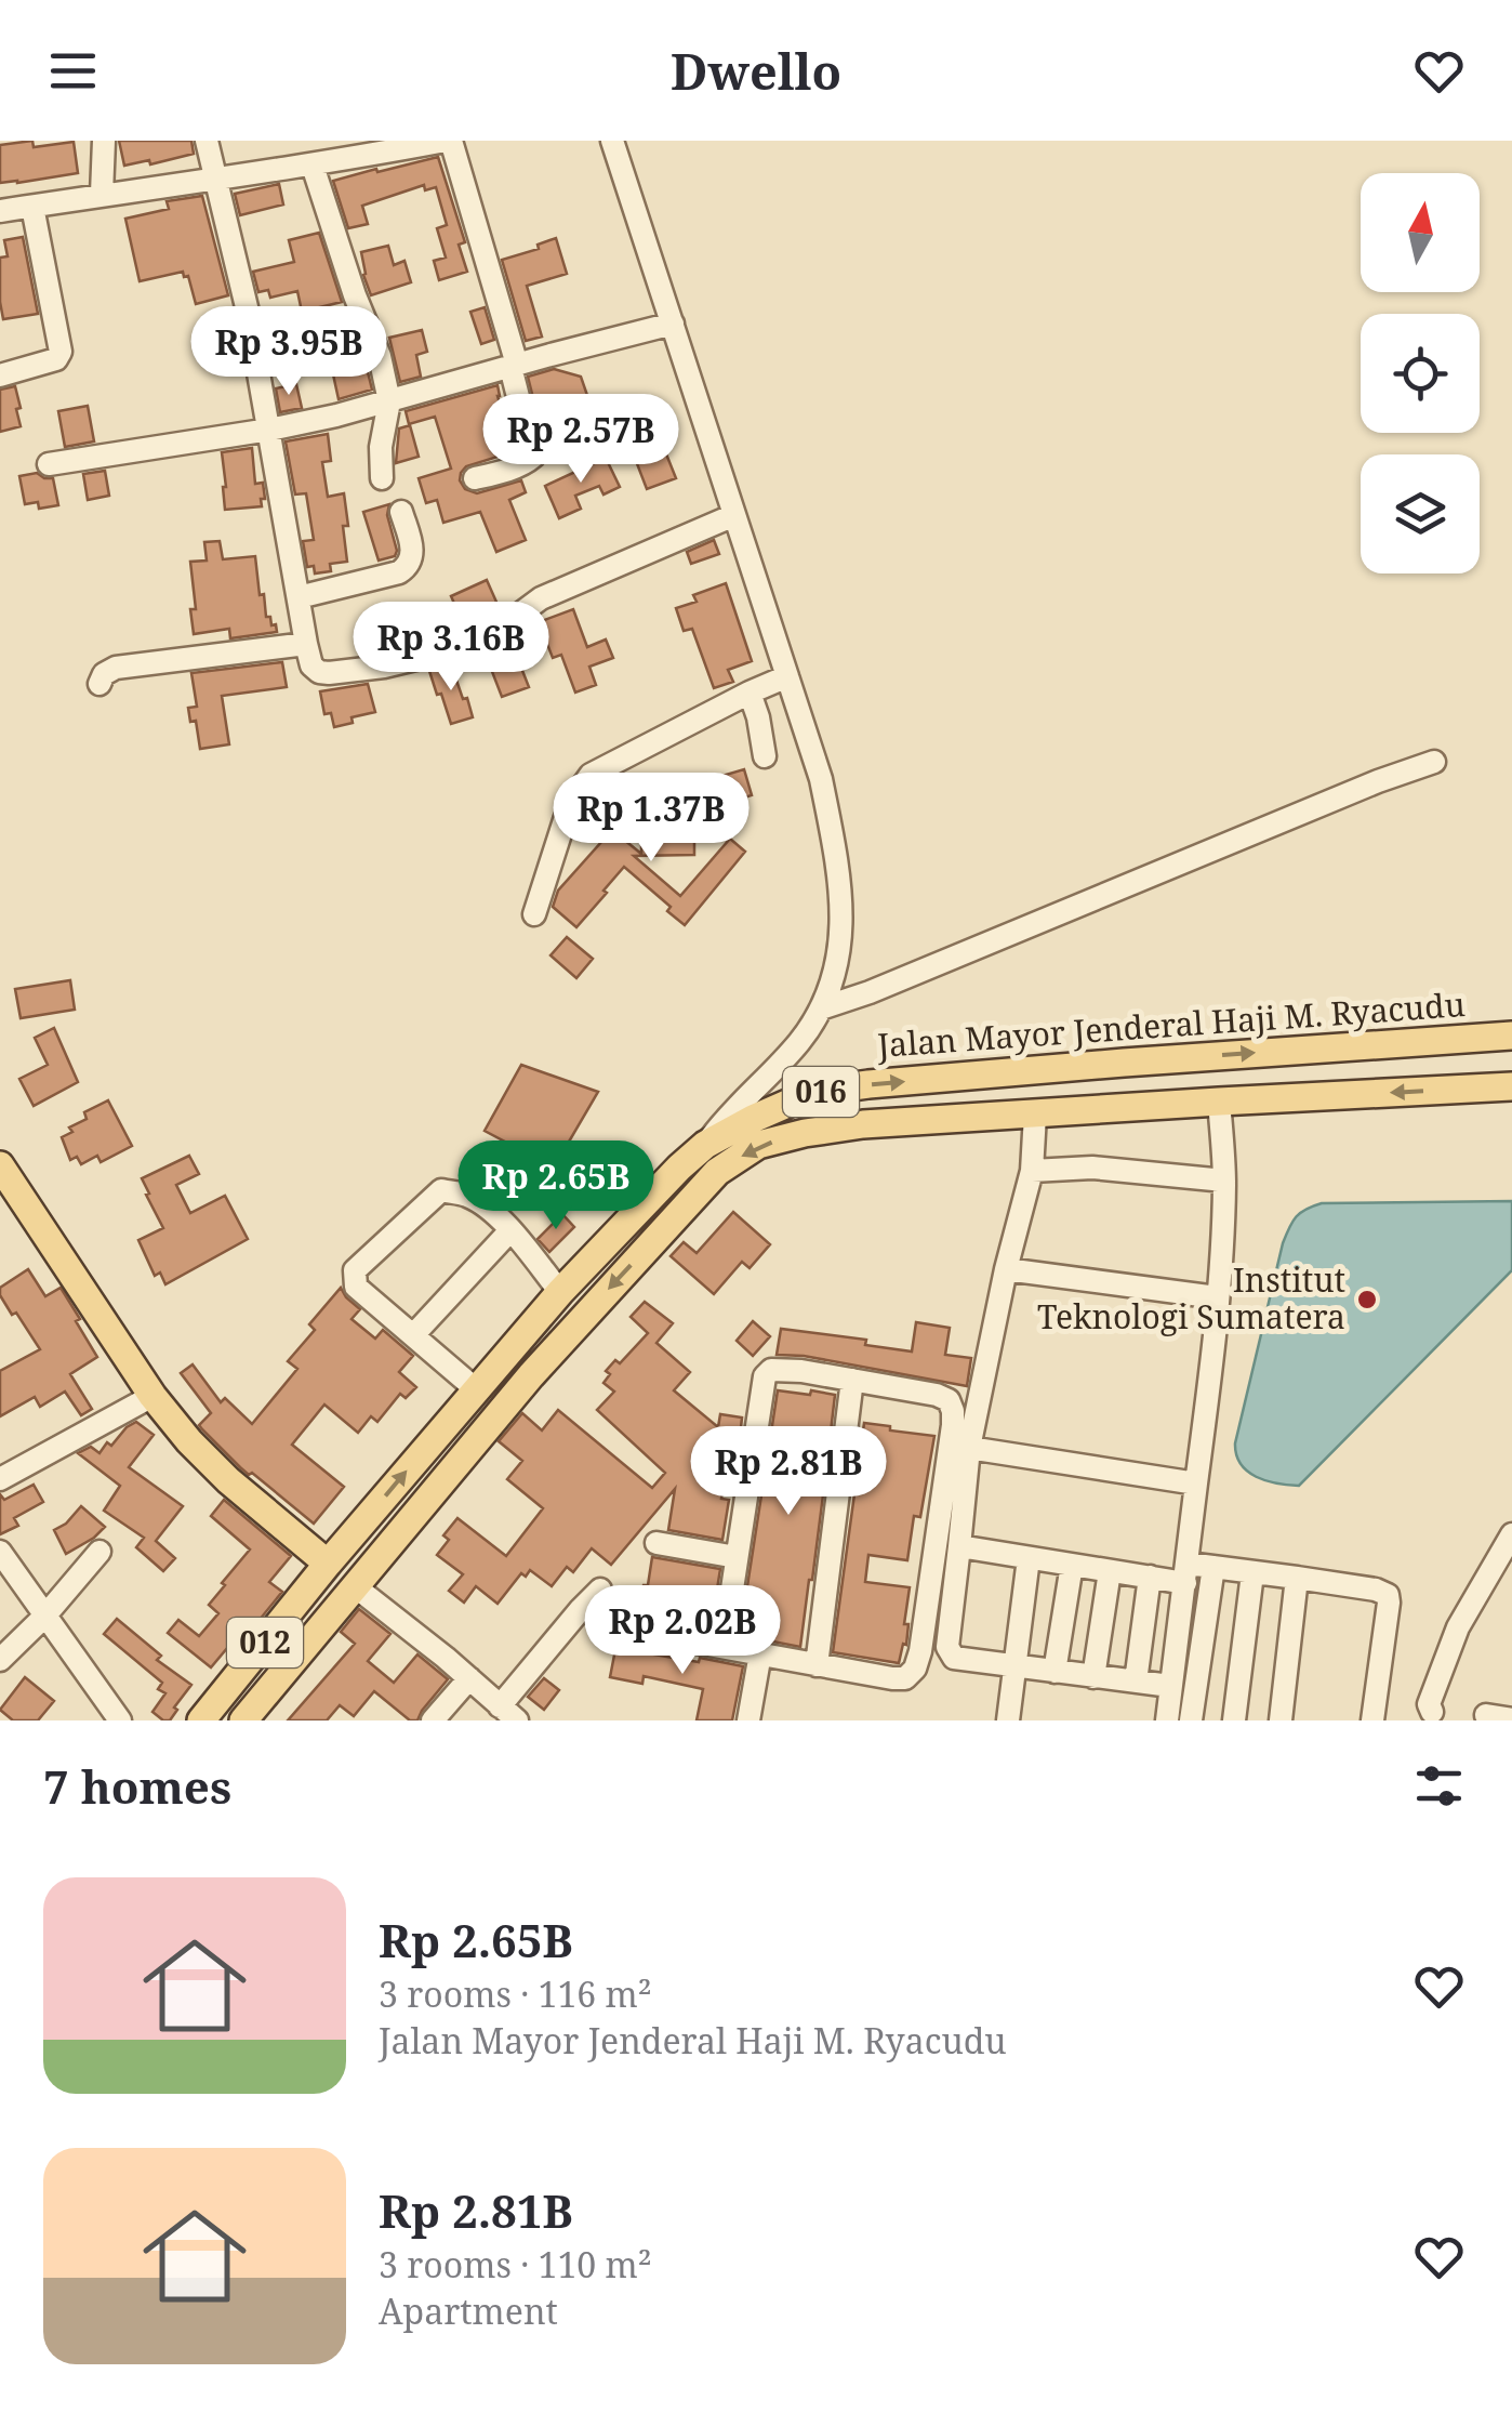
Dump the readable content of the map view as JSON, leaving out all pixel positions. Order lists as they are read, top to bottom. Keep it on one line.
{"streets":{"main road":["Jalan Mayor Jenderal Haji M. Ryacudu","016","012"]},"crossings":[["016","012"]],"places":["Institut Teknologi Sumatera"],"north":"top","page":{"header":"Dwello","price":["Rp 3.95B","Rp 2.57B","Rp 3.16B","Rp 1.37B","Rp 2.65B","Rp 2.81B","Rp 2.02B"],"heading":"7 homes","list":[{"name":"Rp 2.65B","note":"3 rooms · 116 m² · Jalan Mayor Jenderal Haji M. Ryacudu"},{"name":"Rp 2.81B","note":"3 rooms · 110 m² · Apartment"}]}}
